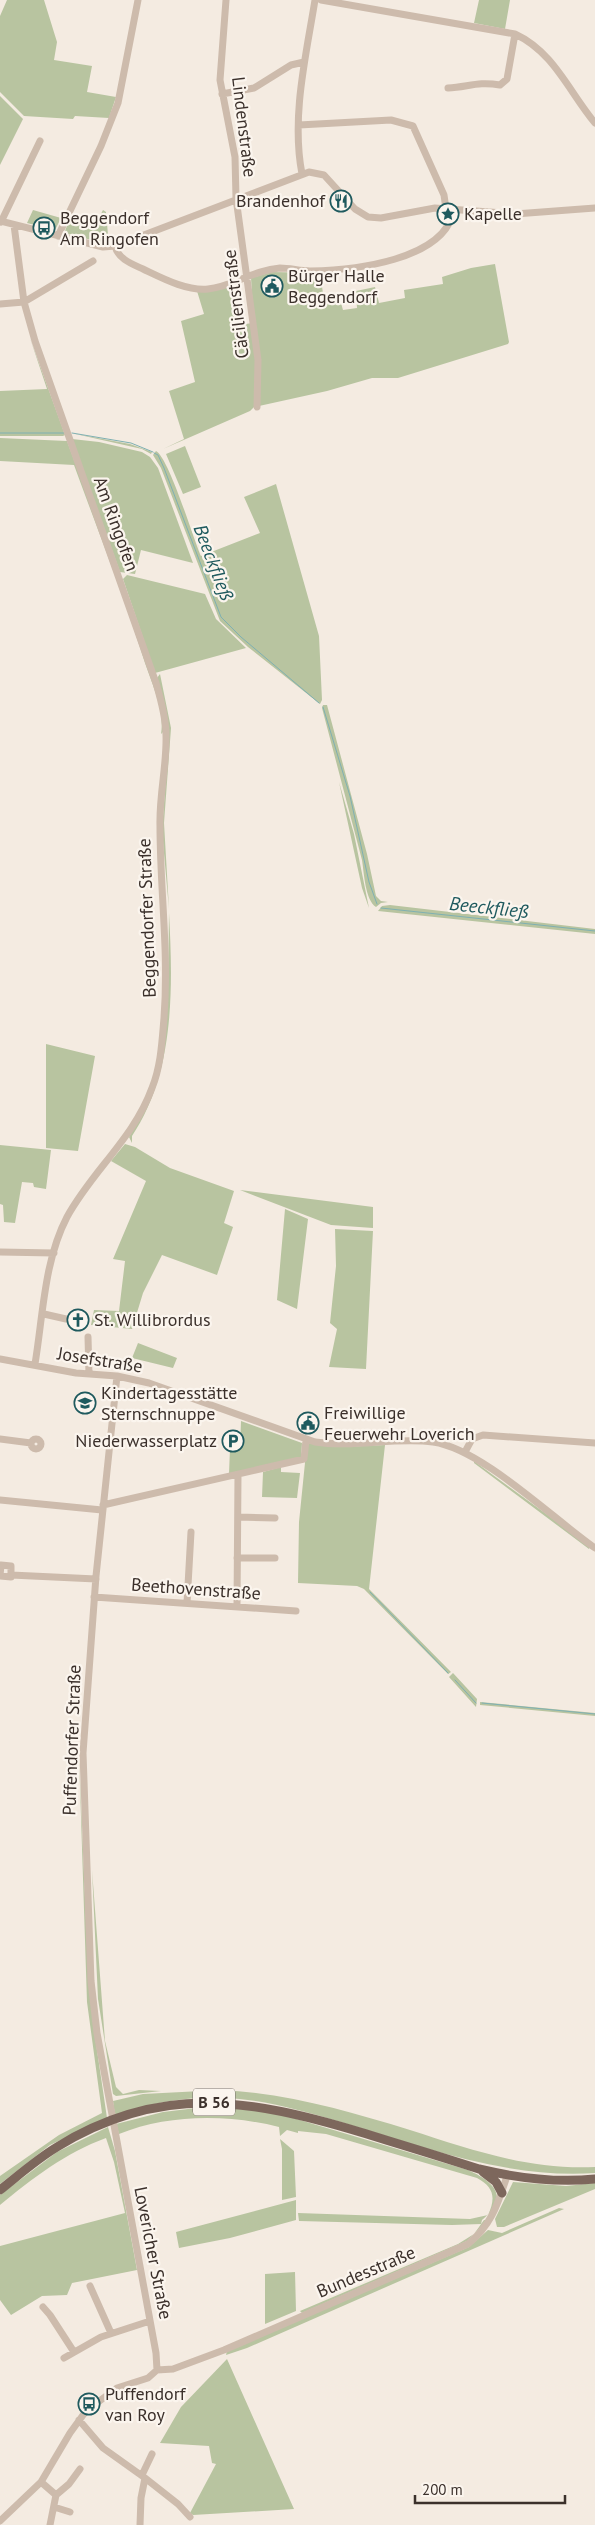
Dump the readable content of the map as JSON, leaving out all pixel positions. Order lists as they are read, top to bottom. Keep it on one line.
{"streets":{"main road":["B 56"],"street":["Lindenstraße","Cäcilienstraße","Am Ringofen","Beggendorfer Straße","Josefstraße","Beethovenstraße","Puffendorfer Straße","Lovericher Straße","Bundesstraße"]},"crossings":[["Lindenstraße","Cäcilienstraße"],["Am Ringofen","Beggendorfer Straße"],["Beggendorfer Straße","Josefstraße"],["Josefstraße","Puffendorfer Straße"],["Beethovenstraße","Puffendorfer Straße"],["Puffendorfer Straße","Lovericher Straße"],["Lovericher Straße","Bundesstraße"]],"water":["Beeckfließ"],"places":{"restaurant":["Brandenhof"],"place":["Kapelle"],"bus stop":["Beggendorf Am Ringofen","Puffendorf van Roy"],"public building":["Bürger Halle Beggendorf","Freiwillige Feuerwehr Loverich"],"church":["St. Willibrordus"],"school or university":["Kindertagesstätte Sternschnuppe"],"parking":["Niederwasserplatz"]},"scale_bar":"200 m"}
